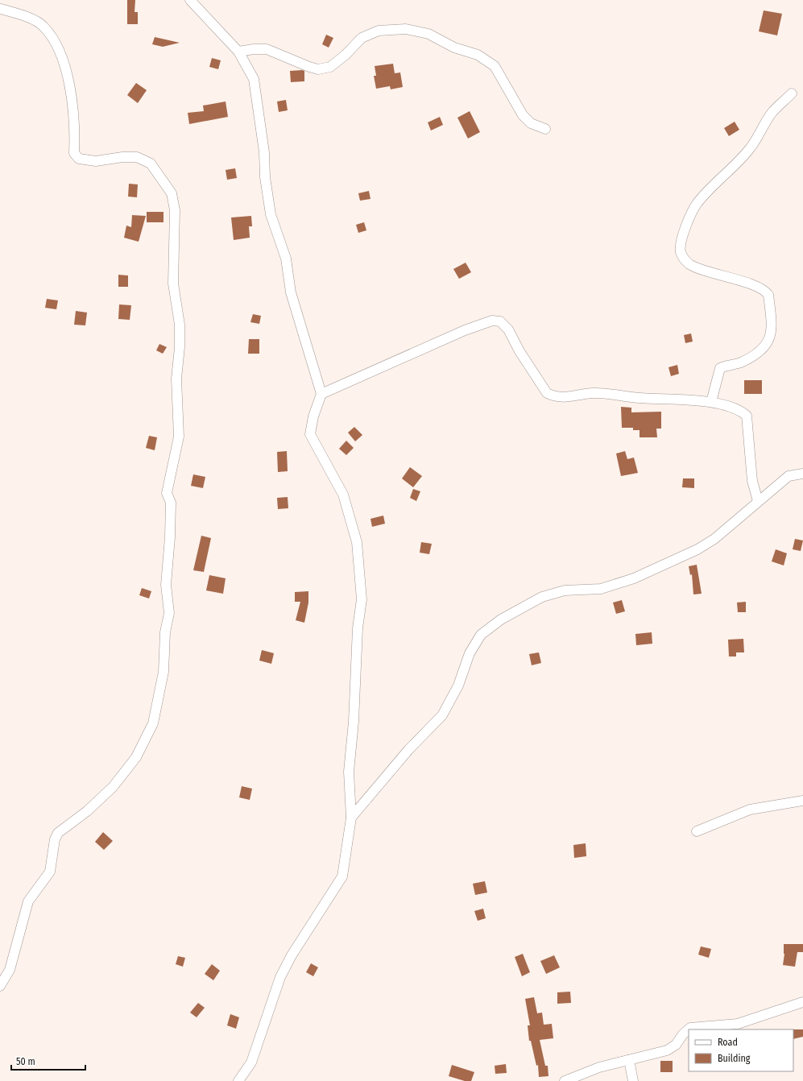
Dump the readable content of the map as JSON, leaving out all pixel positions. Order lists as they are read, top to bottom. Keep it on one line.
{"legend":["Road","Building"],"scale_bar":"50 m"}
